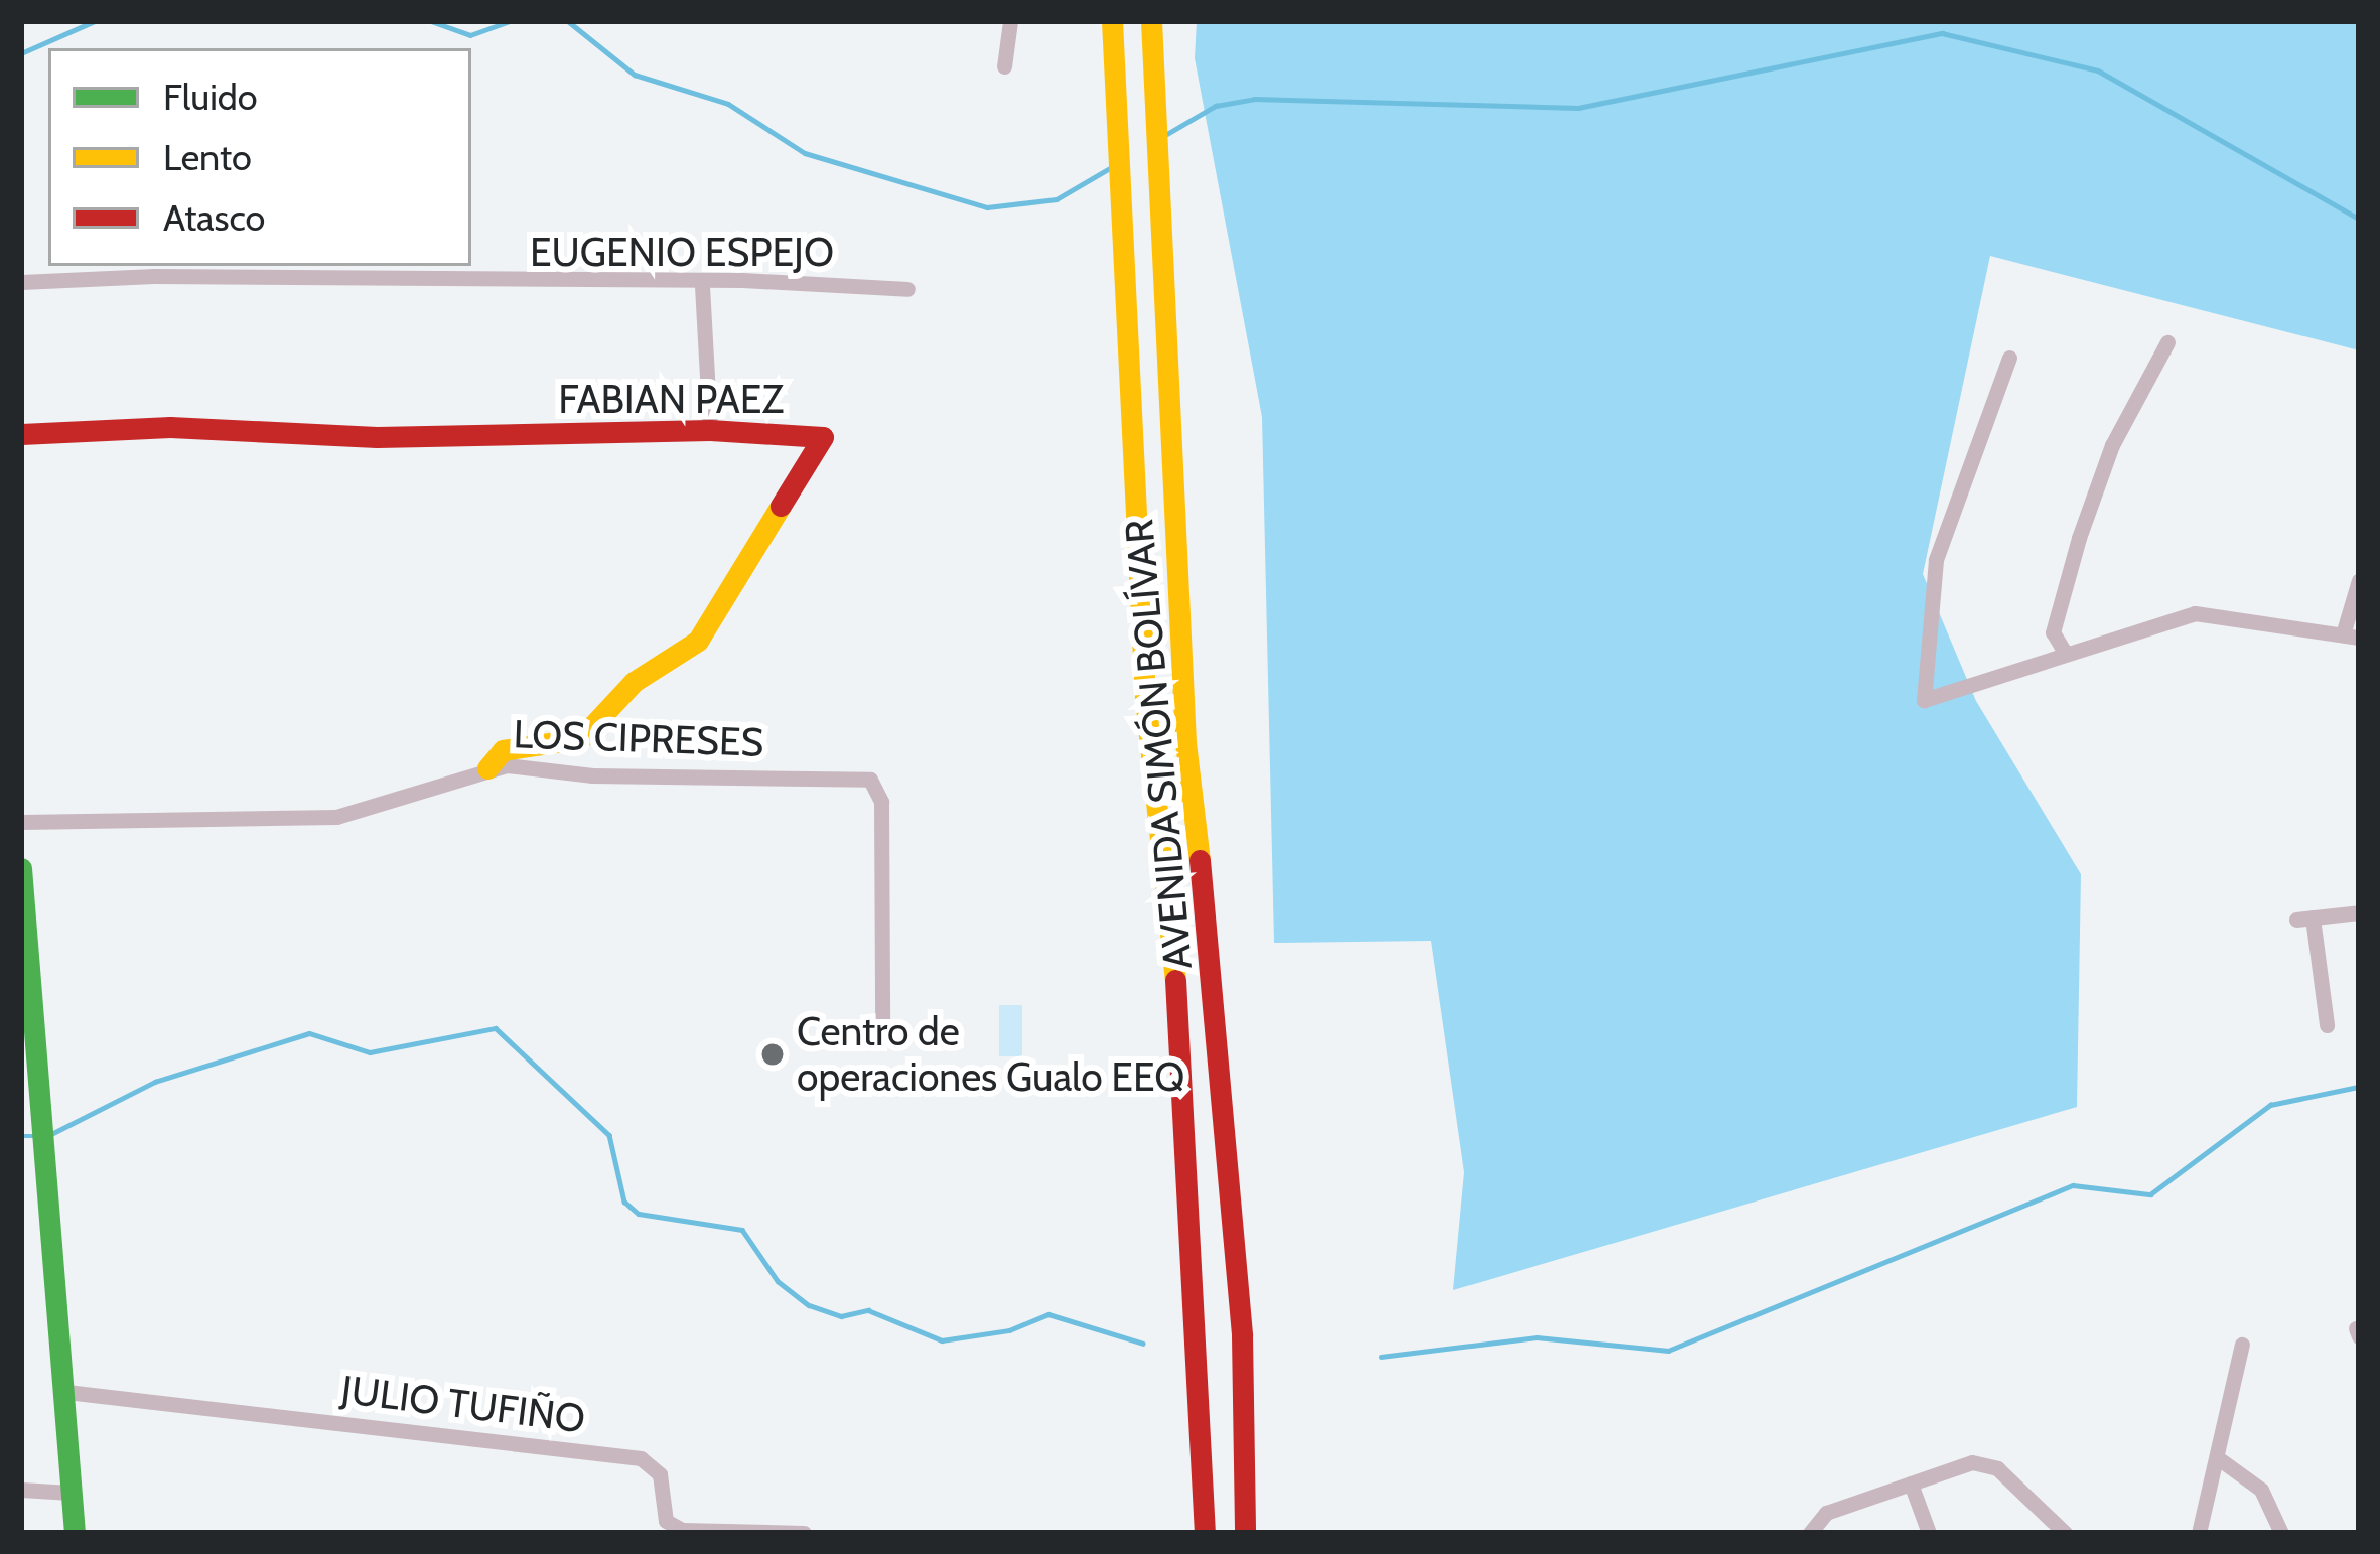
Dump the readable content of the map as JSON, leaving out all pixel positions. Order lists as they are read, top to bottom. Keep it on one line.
{"streets":{"main road":["FABIAN PAEZ","AVENIDA SIMÓN BOLÍVAR"],"street":["EUGENIO ESPEJO","LOS CIPRESES","JULIO TUFIÑO"]},"crossings":[["FABIAN PAEZ","LOS CIPRESES"]],"places":["Centro de operaciones Gualo EEQ"],"legend":["Fluido","Lento","Atasco"]}
